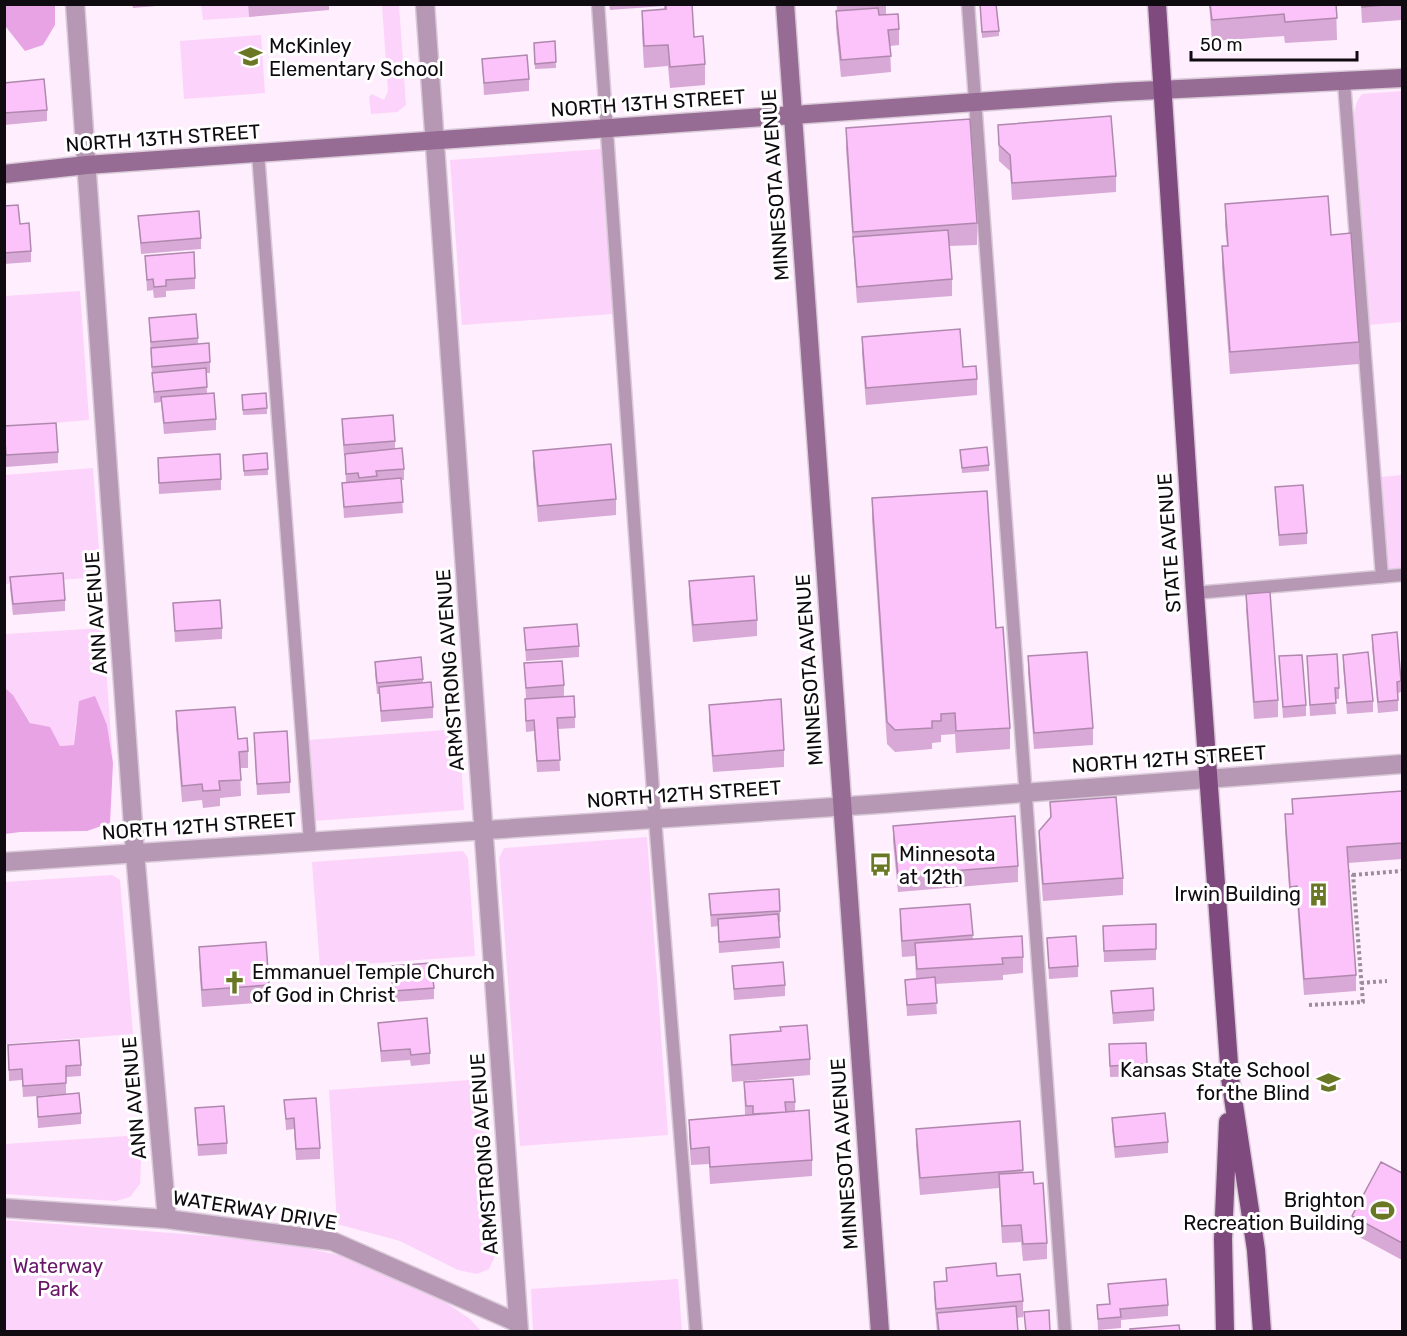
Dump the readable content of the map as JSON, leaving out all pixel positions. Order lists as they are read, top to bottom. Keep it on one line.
{"streets":{"main road":["STATE AVENUE"],"street":["NORTH 13TH STREET","MINNESOTA AVENUE","ANN AVENUE","ARMSTRONG AVENUE","NORTH 12TH STREET","WATERWAY DRIVE"]},"crossings":[["NORTH 13TH STREET","MINNESOTA AVENUE"],["NORTH 13TH STREET","STATE AVENUE"],["NORTH 13TH STREET","ANN AVENUE"],["NORTH 13TH STREET","ARMSTRONG AVENUE"],["MINNESOTA AVENUE","NORTH 12TH STREET"],["STATE AVENUE","NORTH 12TH STREET"],["ANN AVENUE","NORTH 12TH STREET"],["ANN AVENUE","WATERWAY DRIVE"],["ARMSTRONG AVENUE","NORTH 12TH STREET"],["ARMSTRONG AVENUE","WATERWAY DRIVE"]],"parks":["Waterway Park"],"places":{"school or university":["McKinley Elementary School","Kansas State School for the Blind"],"bus stop":["Minnesota at 12th"],"building":["Irwin Building"],"church":["Emmanuel Temple Church of God in Christ"],"sports":["Brighton Recreation Building"]},"scale_bar":"50 m"}
